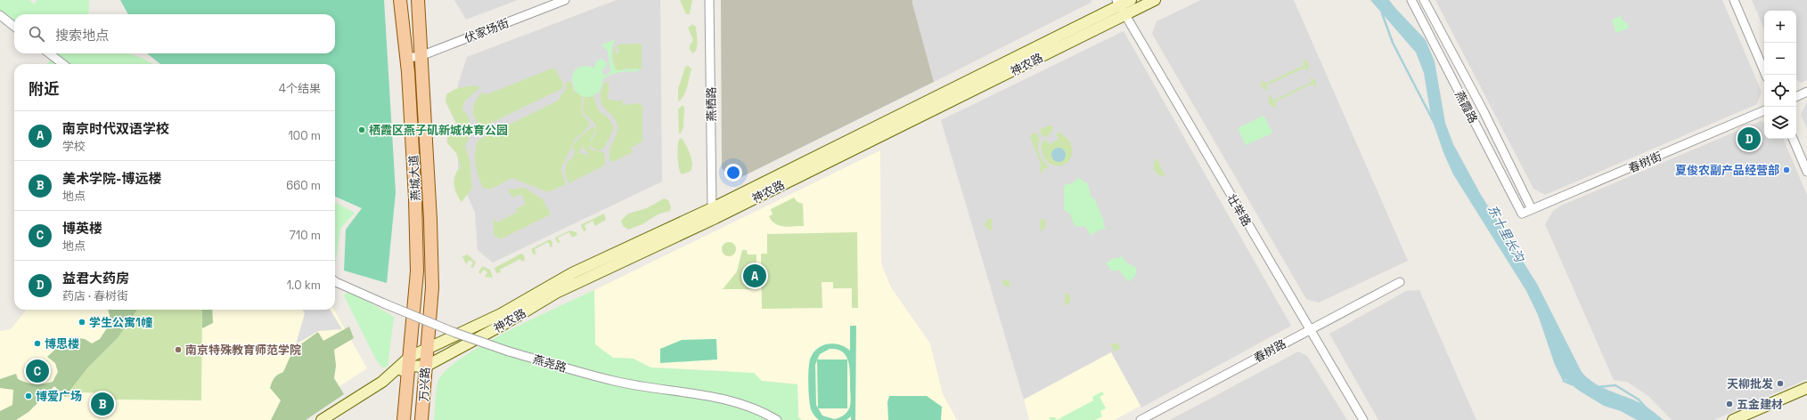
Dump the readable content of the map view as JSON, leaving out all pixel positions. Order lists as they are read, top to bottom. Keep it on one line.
{"streets":{"main road":["燕城大道","万兴路"],"street":["伏家场街","神农路","燕栖路","燕霞路","春树街","壮举路","春树路","燕尧路"]},"crossings":[["伏家场街","燕城大道"],["神农路","燕栖路"],["神农路","燕城大道"],["神农路","壮举路"],["神农路","万兴路"],["燕霞路","春树街"],["燕城大道","万兴路"],["壮举路","春树路"]],"water":["东十里长沟"],"places":["栖霞区燕子矶新城体育公园","夏俊农副产品经营部","学生公寓1幢","博思楼","南京特殊教育师范学院","天柳批发","博爱广场","五金建材"],"page":{"map_buttons":["+","−"],"search":"搜索地点","heading":["附近","4个结果"],"list":[{"mark":"A","name":"南京时代双语学校","note":"学校","value":"100 m"},{"mark":"B","name":"美术学院-博远楼","note":"地点","value":"660 m"},{"mark":"C","name":"博英楼","note":"地点","value":"710 m"},{"mark":"D","name":"益君大药房","note":"药店 · 春树街","value":"1.0 km"}],"pins":["D","A","C","B"]}}
